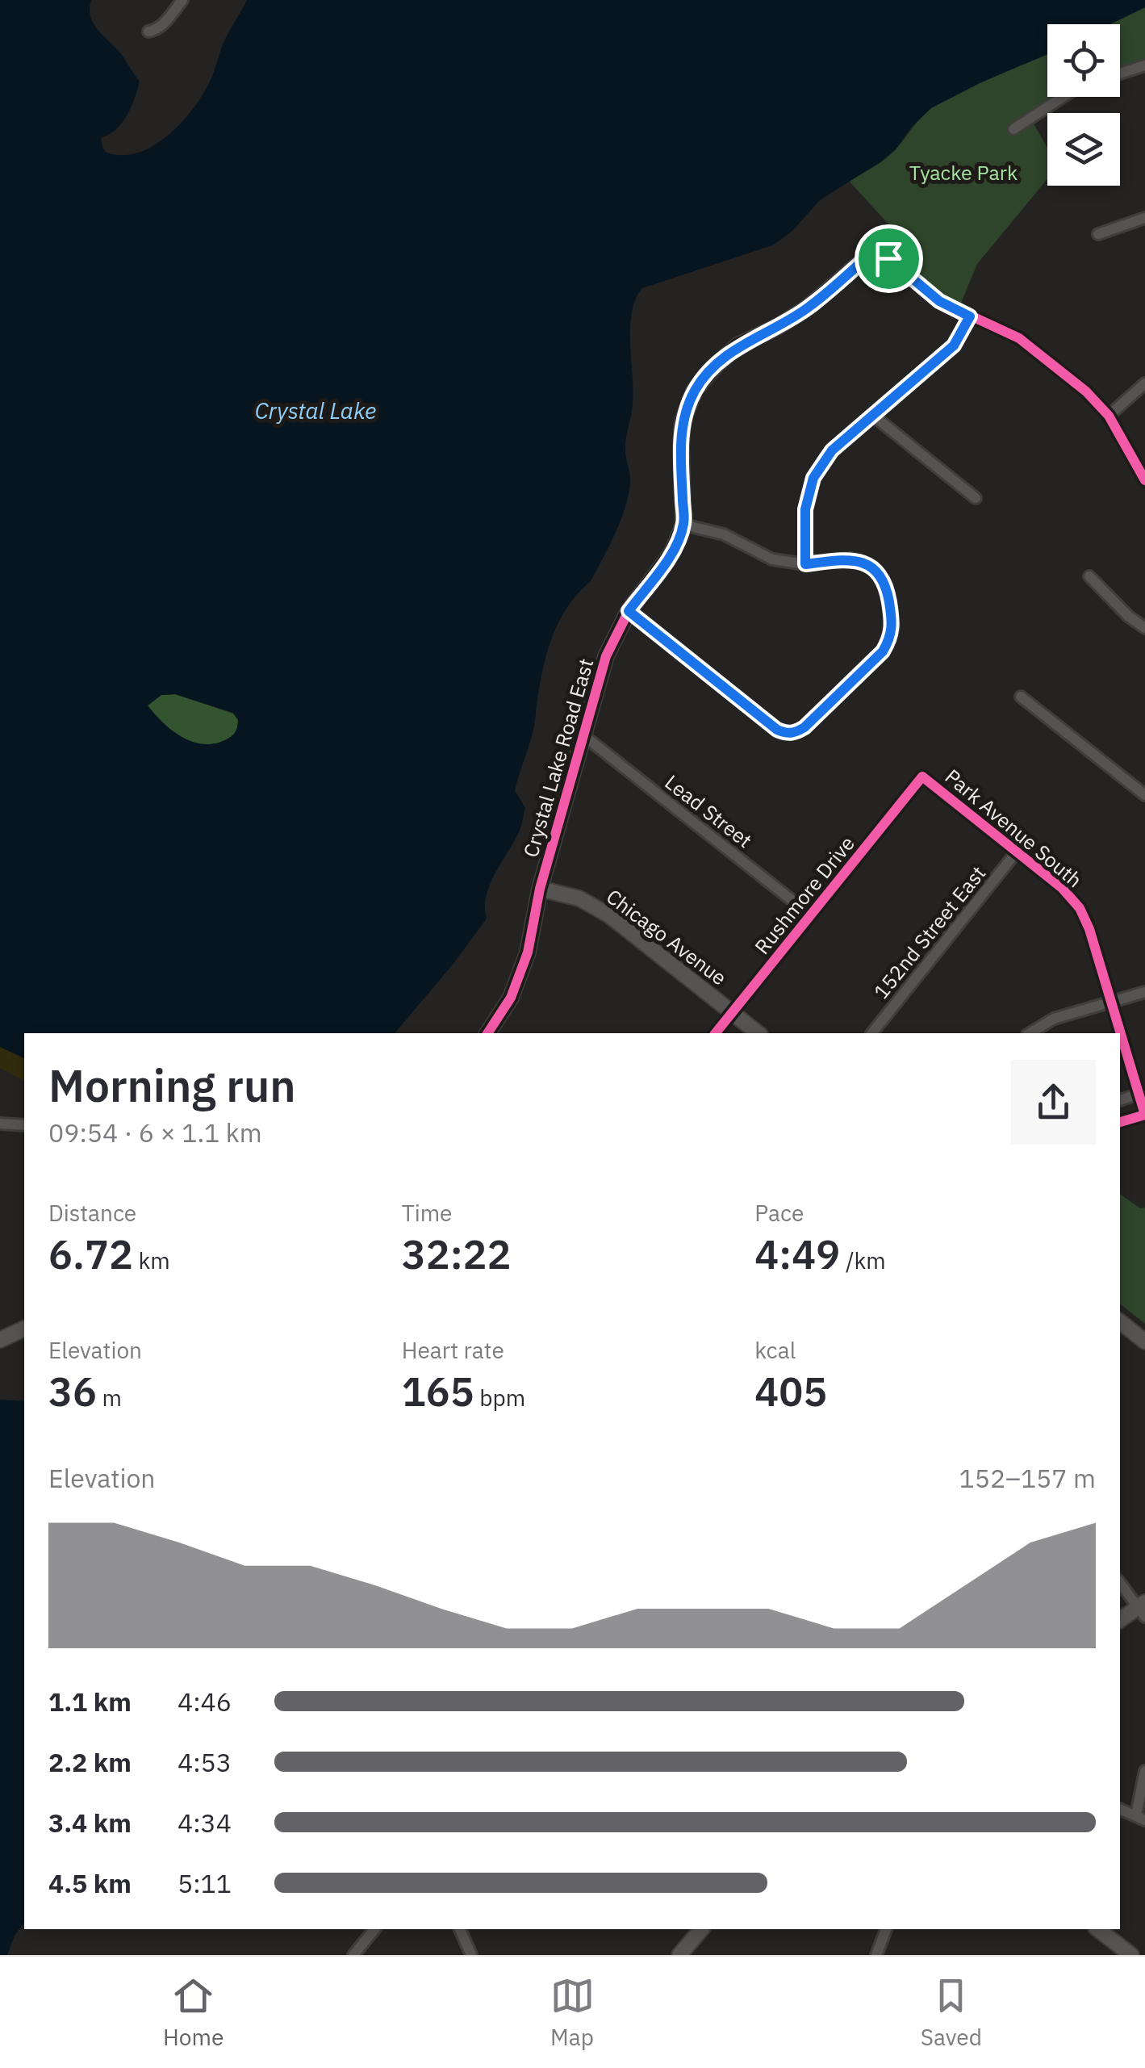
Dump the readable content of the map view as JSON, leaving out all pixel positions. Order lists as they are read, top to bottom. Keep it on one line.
{"streets":{"street":["Crystal Lake Road East","Lead Street","Park Avenue South","Rushmore Drive","152nd Street East","Chicago Avenue"]},"crossings":[["Crystal Lake Road East","Lead Street"],["Crystal Lake Road East","Chicago Avenue"],["Lead Street","Rushmore Drive"],["Park Avenue South","Rushmore Drive"],["Park Avenue South","152nd Street East"],["Rushmore Drive","Chicago Avenue"]],"water":["Crystal Lake"],"parks":["Tyacke Park"],"page":{"heading":["Morning run","09:54 · 6 × 1.1 km"],"stats":[["Distance","6.72 km"],["Time","32:22"],["Pace","4:49 /km"],["Elevation","36 m"],["Heart rate","165 bpm"],["kcal","405"]],"chart":["Elevation","152–157 m"],"list":[{"name":"1.1 km","note":"4:46"},{"name":"2.2 km","note":"4:53"},{"name":"3.4 km","note":"4:34"},{"name":"4.5 km","note":"5:11"}],"tabs":["Home","Map","Saved"]}}
